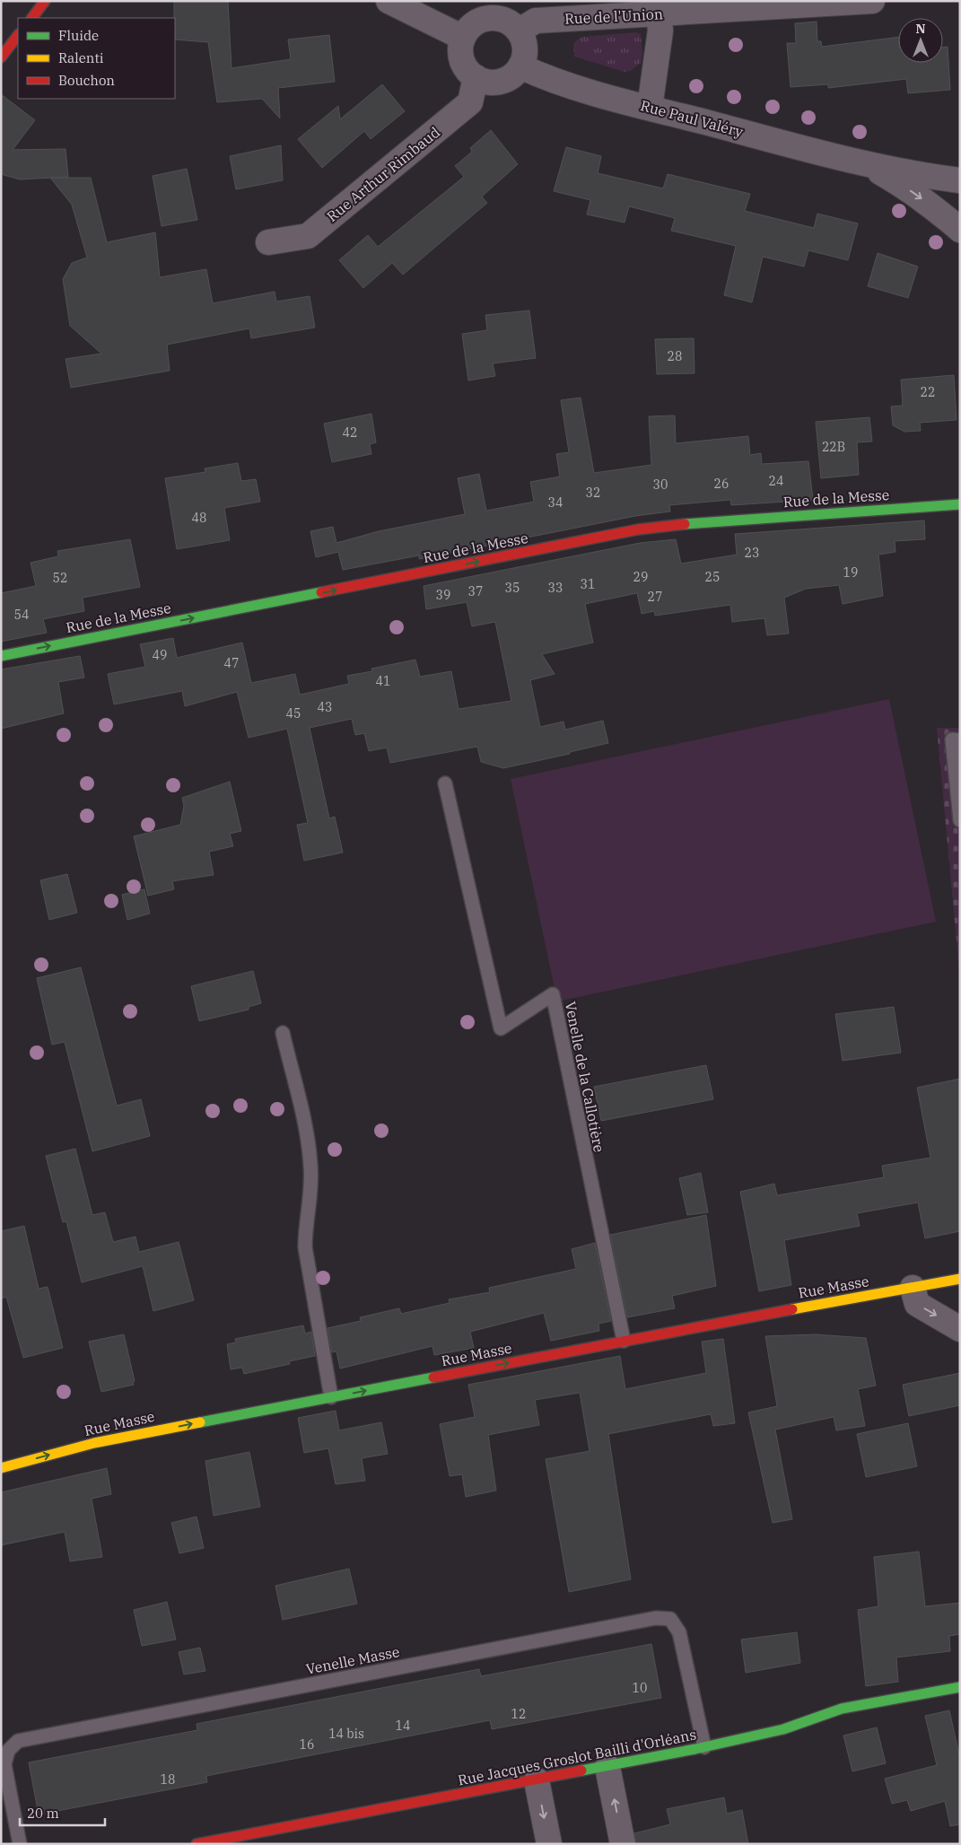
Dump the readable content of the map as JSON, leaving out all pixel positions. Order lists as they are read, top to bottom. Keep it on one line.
{"streets":{"street":["Rue de l'Union","Rue Paul Valéry","Rue Arthur Rimbaud","Rue de la Messe","Rue Masse","Rue Jacques Groslot Bailli d'Orléans"],"lane":["Venelle de la Callotière","Venelle Masse"]},"crossings":[["Rue de l'Union","Rue Paul Valéry"],["Rue de l'Union","Rue Arthur Rimbaud"],["Rue Paul Valéry","Rue Arthur Rimbaud"],["Venelle de la Callotière","Rue Masse"],["Venelle Masse","Rue Jacques Groslot Bailli d'Orléans"]],"one_way":["Rue de la Messe","Rue Masse"],"house_numbers":["28","22","42","22B","24","26","30","32","34","48","23","19","29","25","52","31","35","33","37","39","27","54","49","47","41","43","45","10","12","14","14 bis","16","18"],"legend":["Fluide","Ralenti","Bouchon"],"scale_bar":"20 m","north":"top"}
